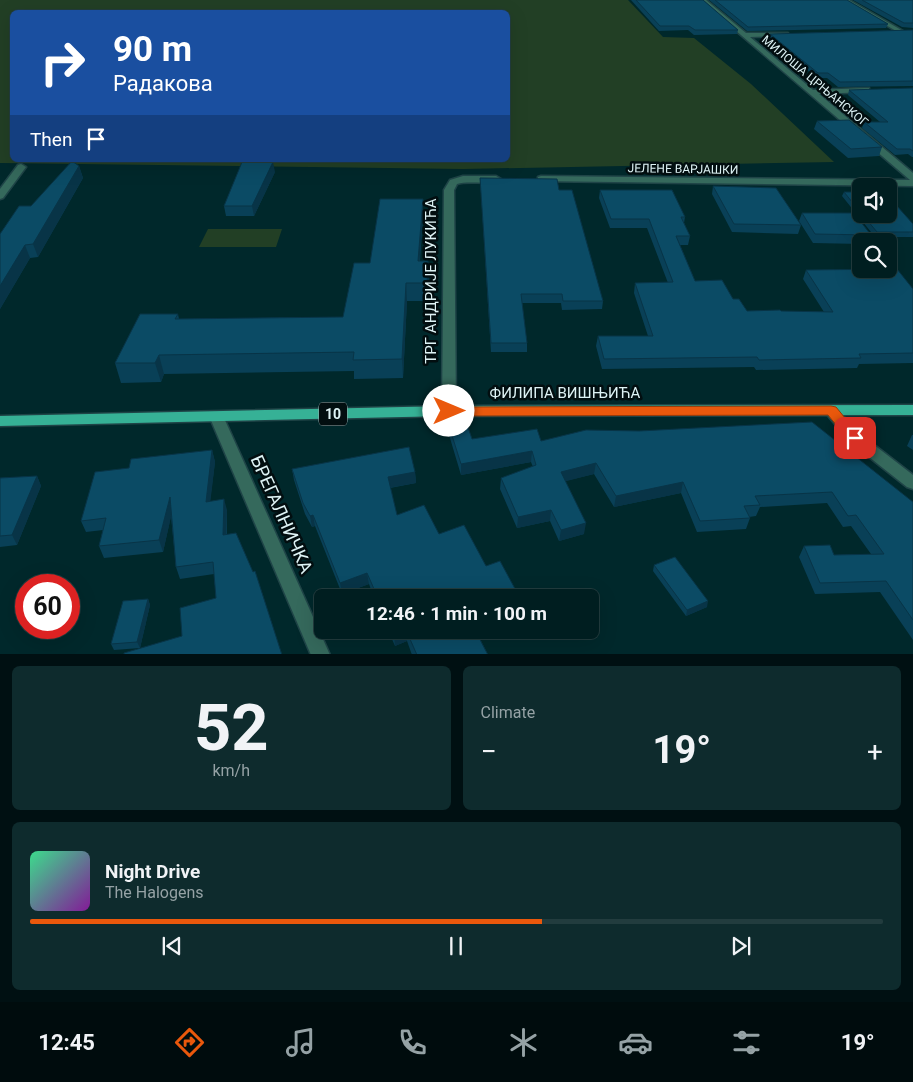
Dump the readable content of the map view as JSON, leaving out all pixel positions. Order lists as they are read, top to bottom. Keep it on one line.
{"streets":{"main road":["ФИЛИПА ВИШЊИЋА","10"],"street":["МИЛОША ЦРЊАНСКОГ","ЈЕЛЕНЕ ВАРЈАШКИ","ТРГ АНДРИЈЕ ЛУКИЋА","БРЕГАЛНИЧКА"]},"crossings":[["ТРГ АНДРИЈЕ ЛУКИЋА","ФИЛИПА ВИШЊИЋА"],["ФИЛИПА ВИШЊИЋА","10"],["ФИЛИПА ВИШЊИЋА","БРЕГАЛНИЧКА"],["10","БРЕГАЛНИЧКА"]],"page":{"turn":["90 m","Радакова"],"then":"Then","limit":"60","trip":"12:46 · 1 min · 100 m","tile":[["52","km/h"],"Climate"],"heat":["−","19°","+"],"song":["Night Drive","The Halogens"],"tabs":["12:45","19°"]}}
